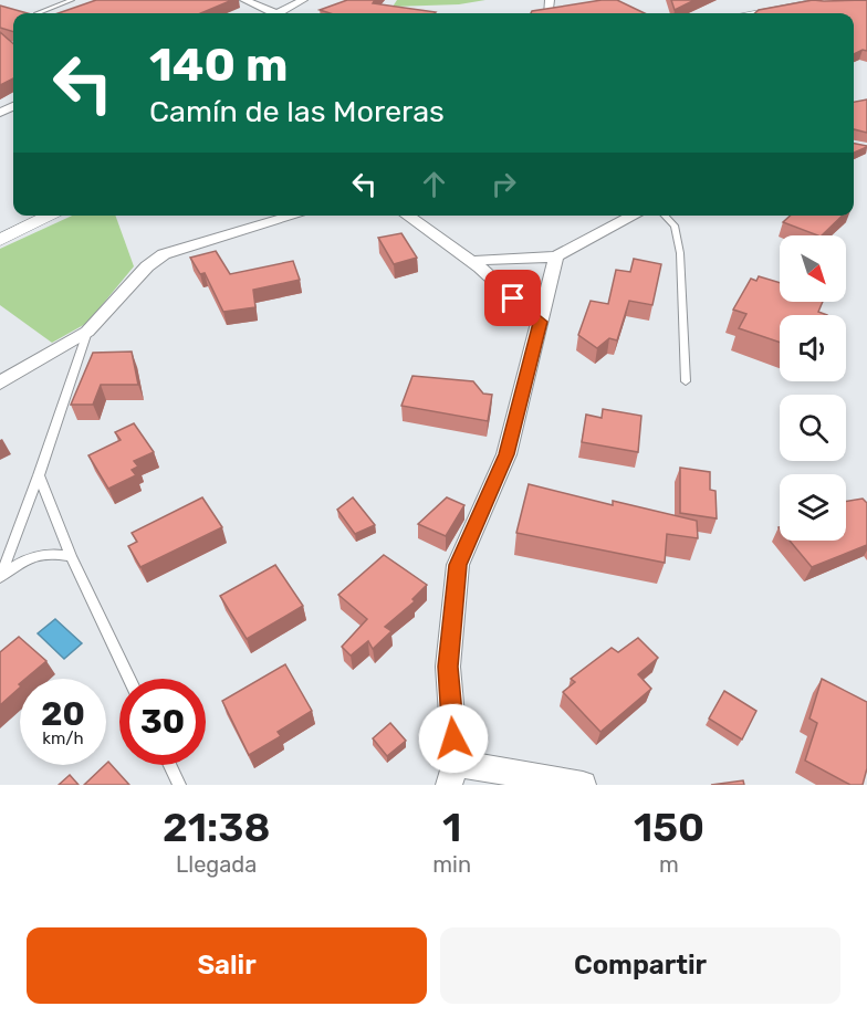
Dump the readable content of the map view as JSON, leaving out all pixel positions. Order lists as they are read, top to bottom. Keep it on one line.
{"north":"bottom right","page":{"turn":["140 m","Camín de las Moreras"],"speed":"20 km/h","limit":"30","eta":["21:38","Llegada","1","min","150","m"],"buttons":["Salir","Compartir"]}}
